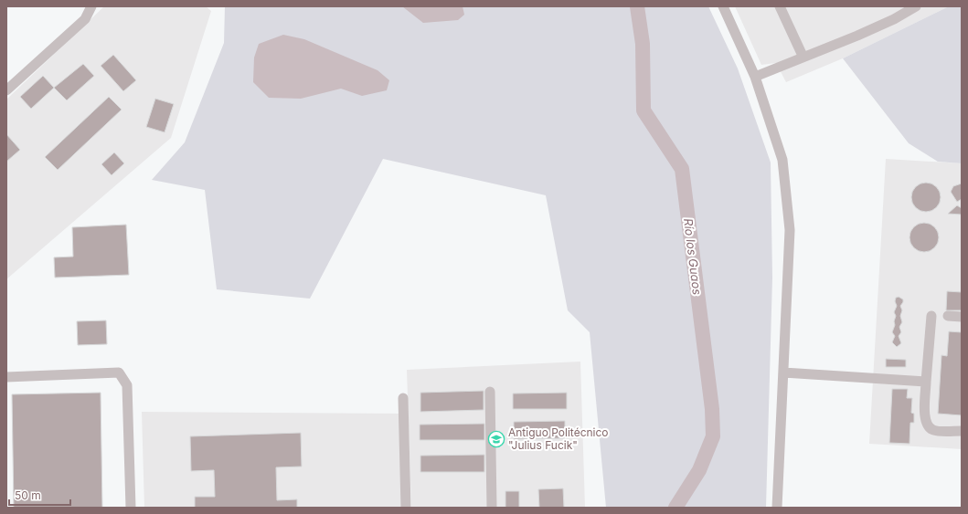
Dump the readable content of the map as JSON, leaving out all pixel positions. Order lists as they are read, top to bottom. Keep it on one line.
{"water":["Río los Guaos"],"places":{"school or university":["Antiguo Politécnico \"Julius Fucik\""]},"scale_bar":"50 m"}
